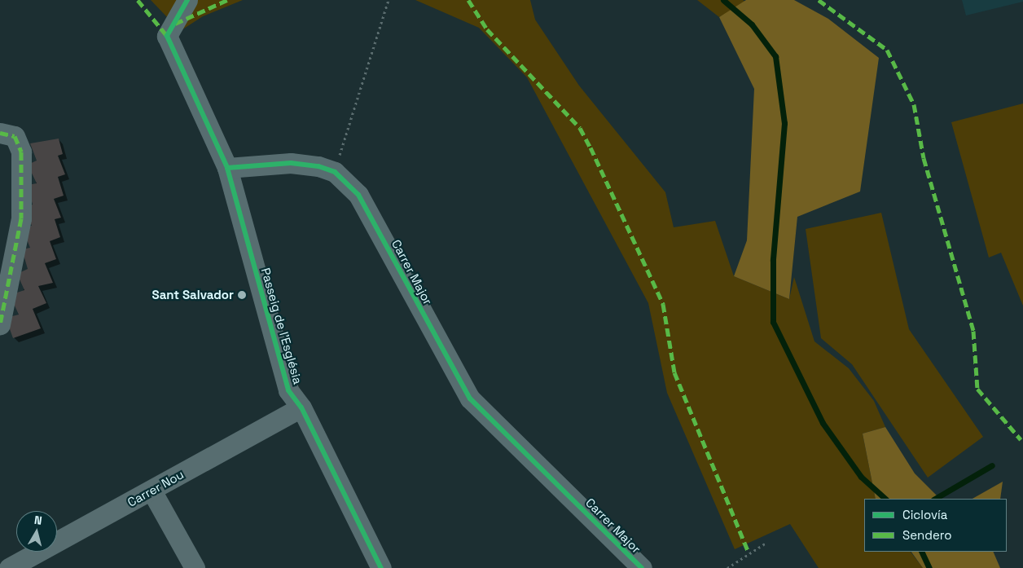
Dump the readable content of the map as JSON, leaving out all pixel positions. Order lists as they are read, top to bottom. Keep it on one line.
{"streets":{"street":["Carrer Major","Passeig de l'Església","Carrer Nou"]},"crossings":[["Passeig de l'Església","Carrer Nou"]],"places":["Sant Salvador"],"legend":["Ciclovía","Sendero"],"north":"top"}
